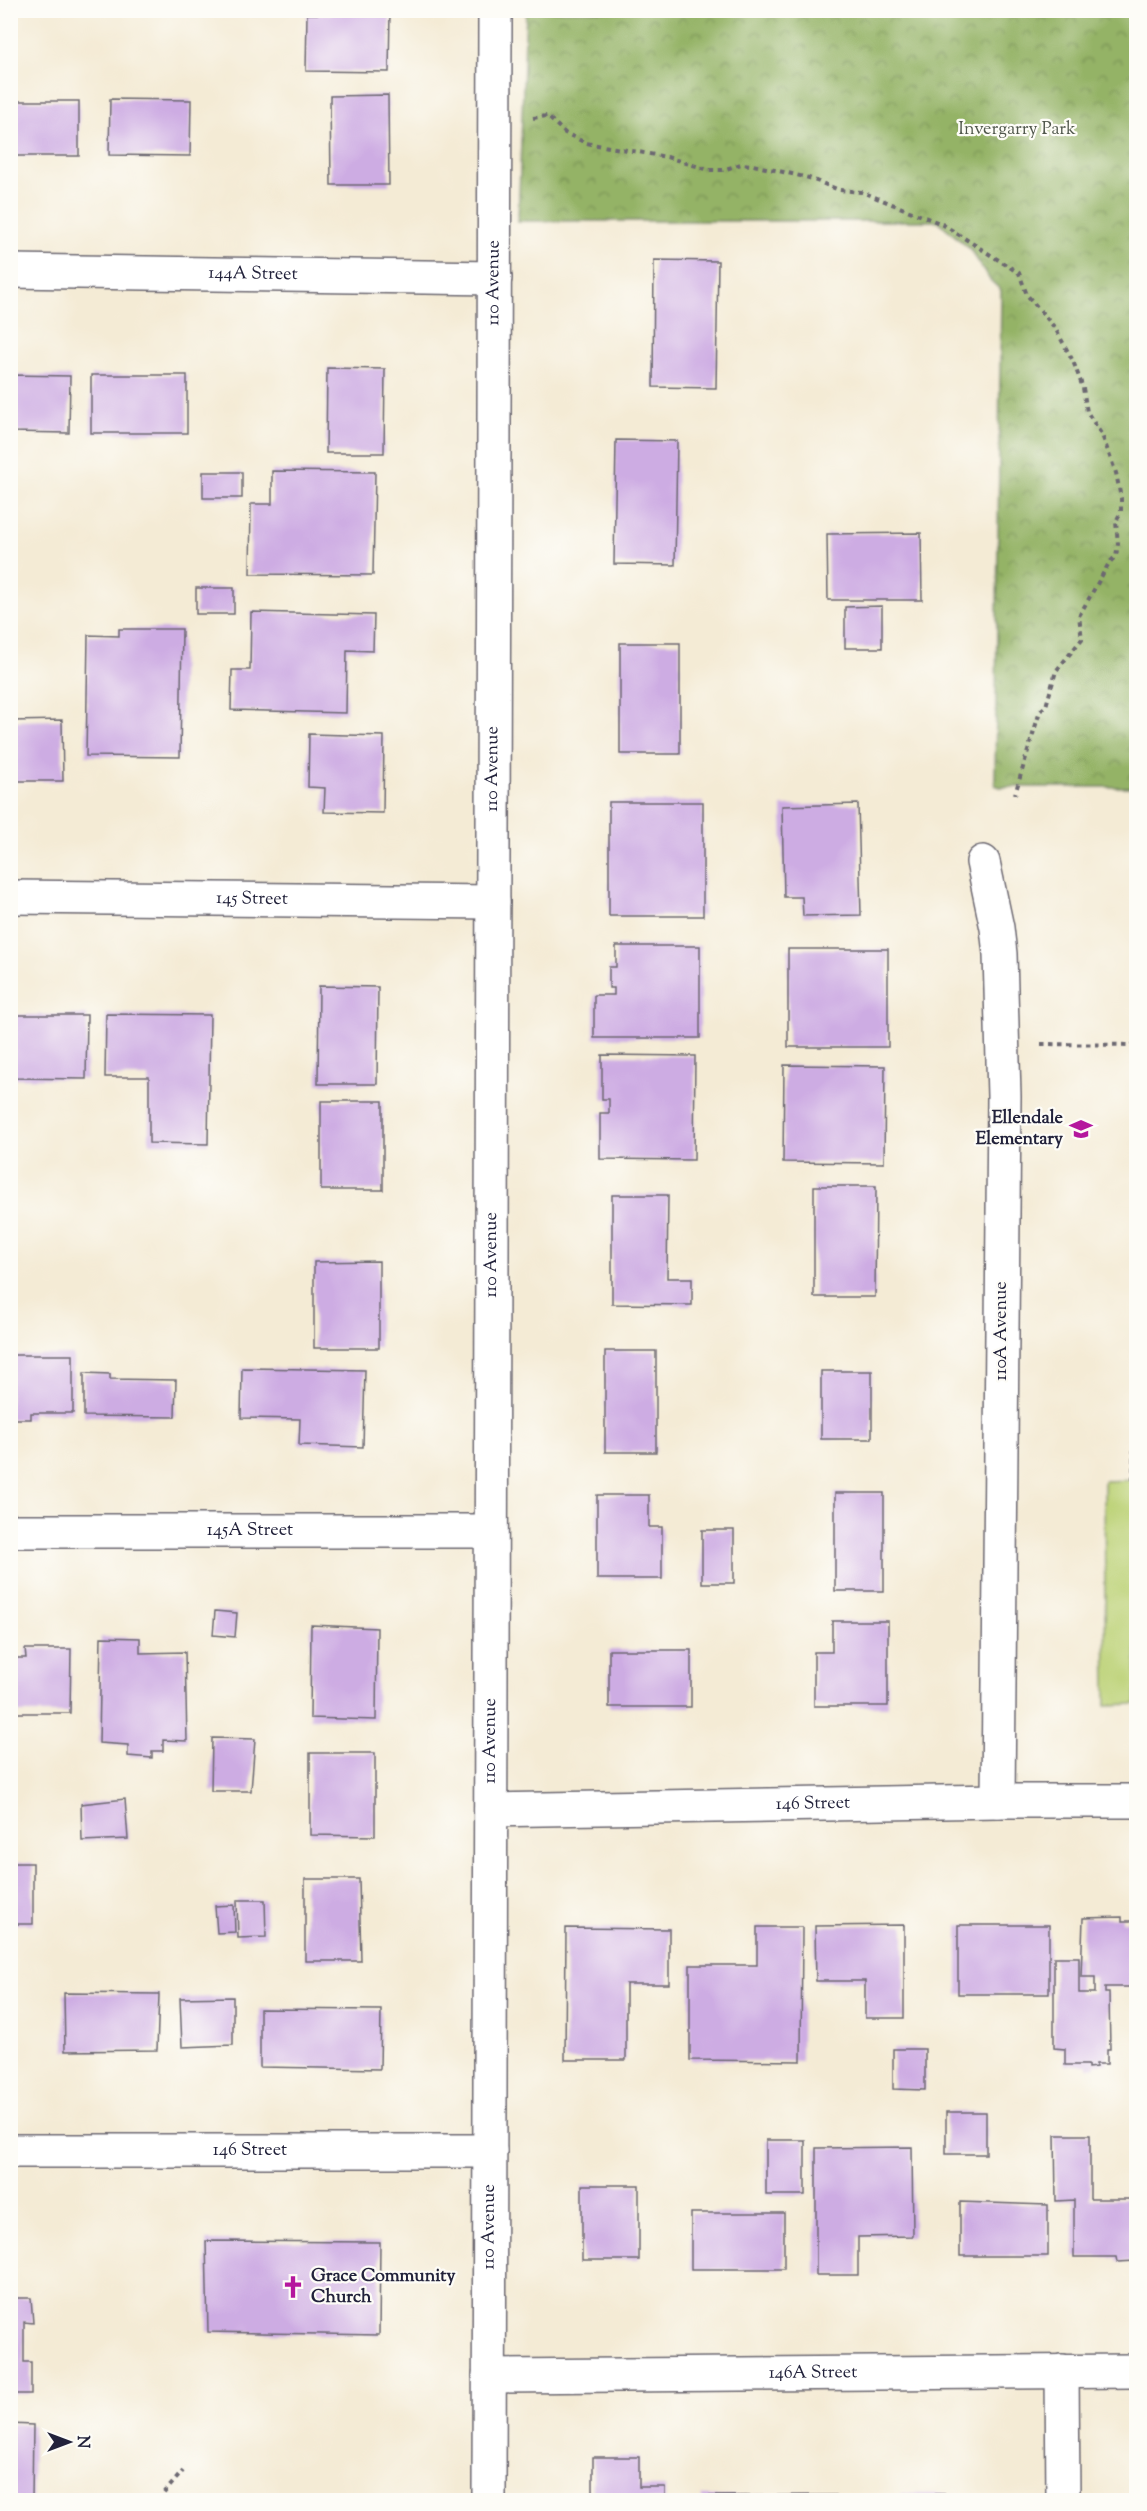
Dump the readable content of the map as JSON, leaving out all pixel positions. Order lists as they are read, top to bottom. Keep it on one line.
{"streets":{"street":["144A Street","110 Avenue","145 Street","110A Avenue","145A Street","146 Street","146A Street"]},"crossings":[["144A Street","110 Avenue"],["110 Avenue","145 Street"],["110 Avenue","145A Street"],["110 Avenue","146 Street"],["110 Avenue","146A Street"],["110A Avenue","146 Street"]],"parks":["Invergarry Park"],"places":{"school or university":["Ellendale Elementary"],"church":["Grace Community Church"]},"north":"right"}
